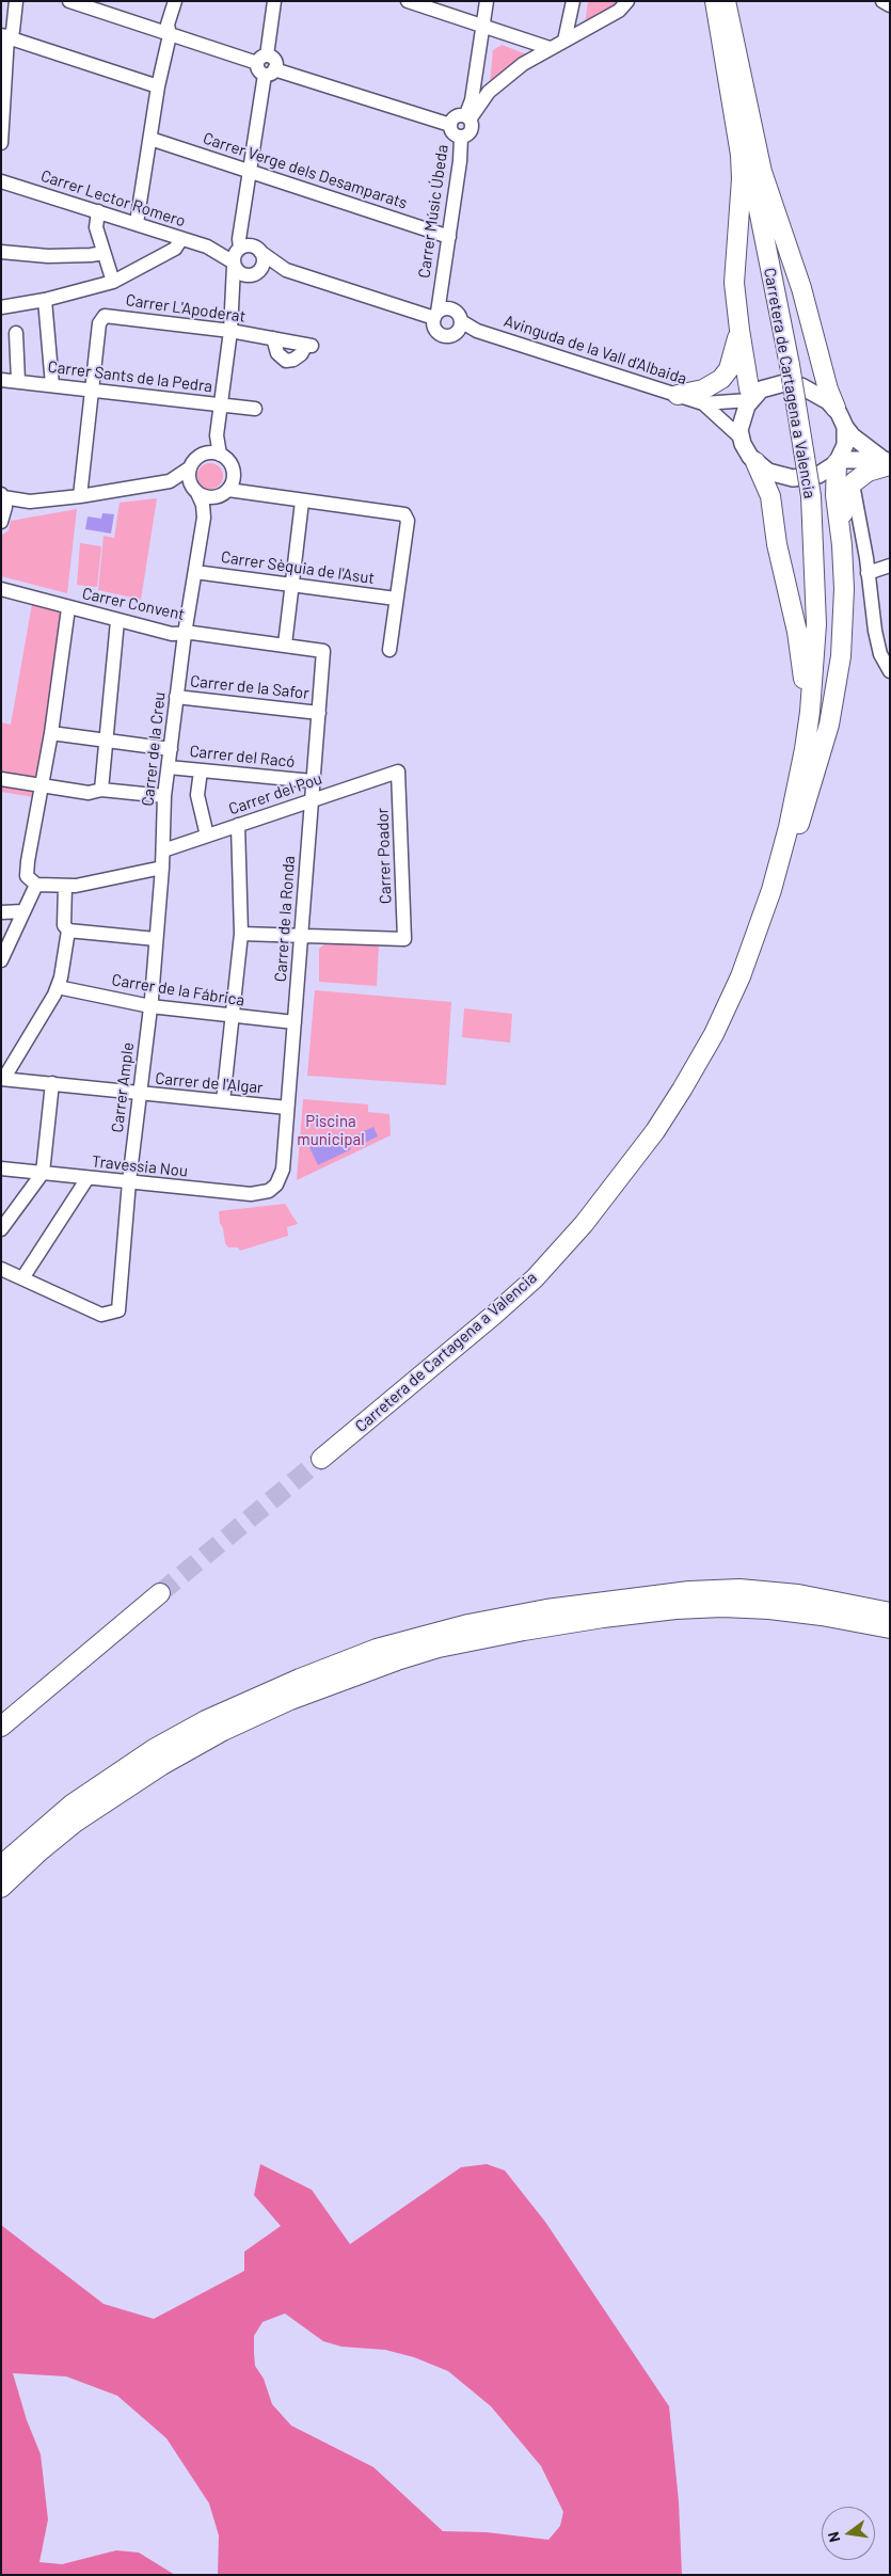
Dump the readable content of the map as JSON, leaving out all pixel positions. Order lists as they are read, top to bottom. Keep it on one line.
{"streets":{"highway":["Carretera de Cartagena a Valencia"],"street":["Carrer Verge dels Desamparats","Carrer Lector Romero","Carrer Músic Úbeda","Carrer L'Apoderat","Avinguda de la Vall d'Albaida","Carrer Sants de la Pedra","Carrer Sèquia de l'Asut","Carrer Convent","Carrer de la Safor","Carrer de la Creu","Carrer del Racó","Carrer del Pou","Carrer Poador","Carrer de la Ronda","Carrer de la Fábrica","Carrer de l'Algar","Carrer Ample","Travessia Nou"]},"crossings":[["Carrer Verge dels Desamparats","Carrer Músic Úbeda"],["Carrer Músic Úbeda","Avinguda de la Vall d'Albaida"],["Carrer L'Apoderat","Carrer Sants de la Pedra"],["Carrer Sèquia de l'Asut","Carrer de la Creu"],["Carrer Convent","Carrer de la Creu"],["Carrer Convent","Carrer de la Ronda"],["Carrer de la Safor","Carrer de la Creu"],["Carrer de la Safor","Carrer de la Ronda"],["Carrer de la Creu","Carrer del Racó"],["Carrer de la Creu","Carrer del Pou"],["Carrer de la Creu","Carrer Ample"],["Carrer del Racó","Carrer de la Ronda"],["Carrer del Pou","Carrer Poador"],["Carrer del Pou","Carrer de la Ronda"],["Carrer Poador","Carrer de la Ronda"],["Carrer de la Ronda","Carrer de la Fábrica"],["Carrer de la Ronda","Carrer de l'Algar"],["Carrer de la Ronda","Travessia Nou"],["Carrer de la Fábrica","Carrer Ample"],["Carrer de l'Algar","Carrer Ample"],["Carrer Ample","Travessia Nou"]],"parks":["Piscina municipal"],"north":"left"}
